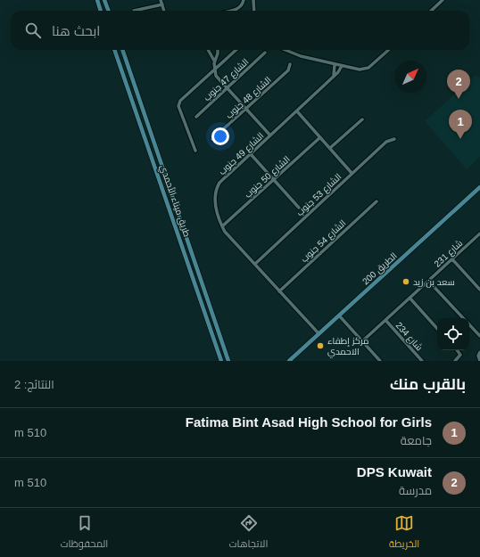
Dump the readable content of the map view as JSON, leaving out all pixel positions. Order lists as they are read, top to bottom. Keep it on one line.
{"streets":{"main road":["طريق ميناء الأحمدي","الطريق 200"],"street":["الشارع 47 جنوب","الشارع 48 جنوب","الشارع 49 جنوب","الشارع 50 جنوب","الشارع 53 جنوب","الشارع 54 جنوب","شارع 231","شارع 234"]},"crossings":[["الشارع 49 جنوب","الشارع 50 جنوب"],["الشارع 49 جنوب","الشارع 53 جنوب"],["الشارع 49 جنوب","الشارع 54 جنوب"],["الشارع 49 جنوب","الطريق 200"],["شارع 231","شارع 234"]],"places":["سعد بن زيد","مركز إطفاء الاحمدي"],"north":"top right","page":{"search":"ابحث هنا","pins":["2","1"],"heading":["بالقرب منك","النتائج: 2"],"list":[{"mark":"1","name":"Fatima Bint Asad High School for Girls","note":"جامعة","value":"510 m"},{"mark":"2","name":"DPS Kuwait","note":"مدرسة","value":"510 m"}],"nav":["الخريطة","الاتجاهات","المحفوظات"]}}
